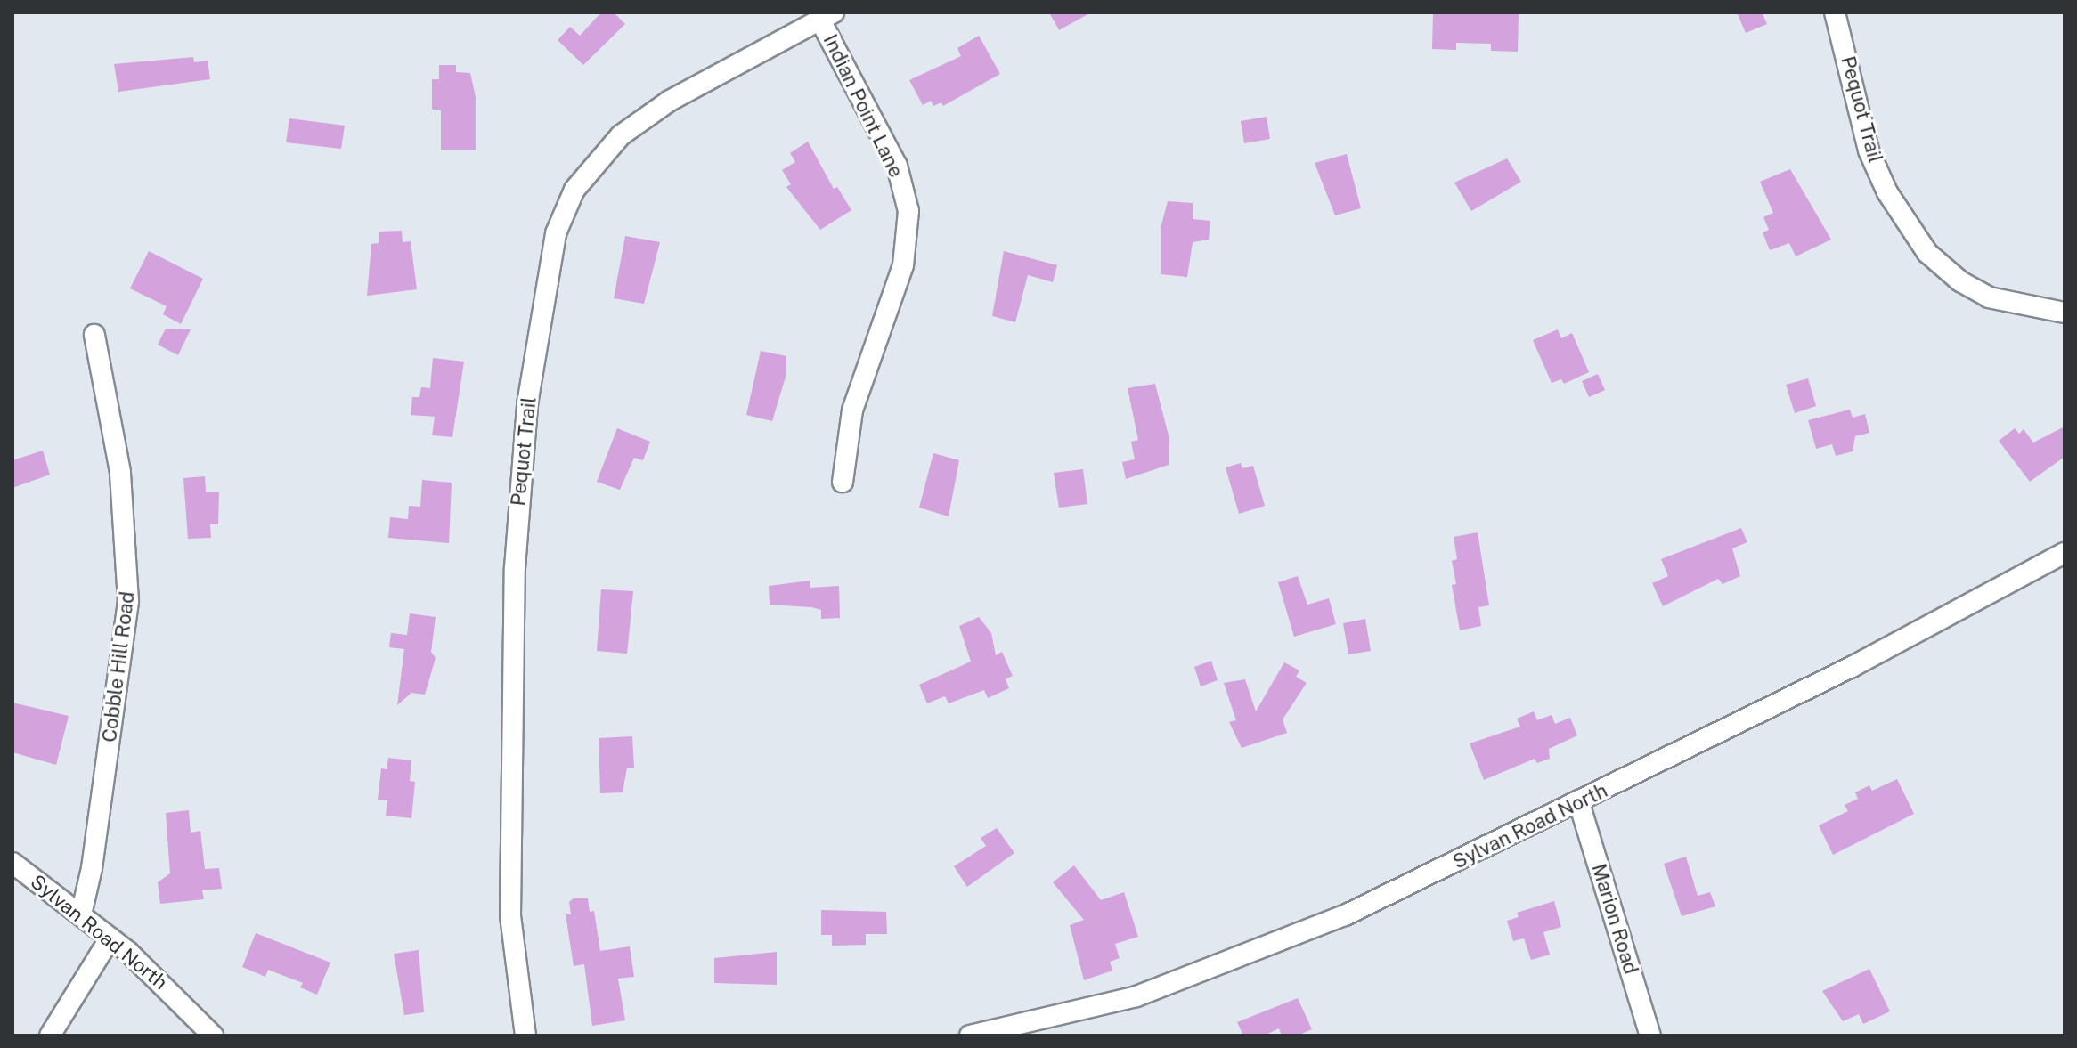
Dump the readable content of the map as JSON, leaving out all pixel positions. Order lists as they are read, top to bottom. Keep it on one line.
{"streets":{"street":["Indian Point Lane","Pequot Trail","Cobble Hill Road","Sylvan Road North","Marion Road"]},"crossings":[["Indian Point Lane","Pequot Trail"],["Cobble Hill Road","Sylvan Road North"],["Sylvan Road North","Marion Road"]]}
